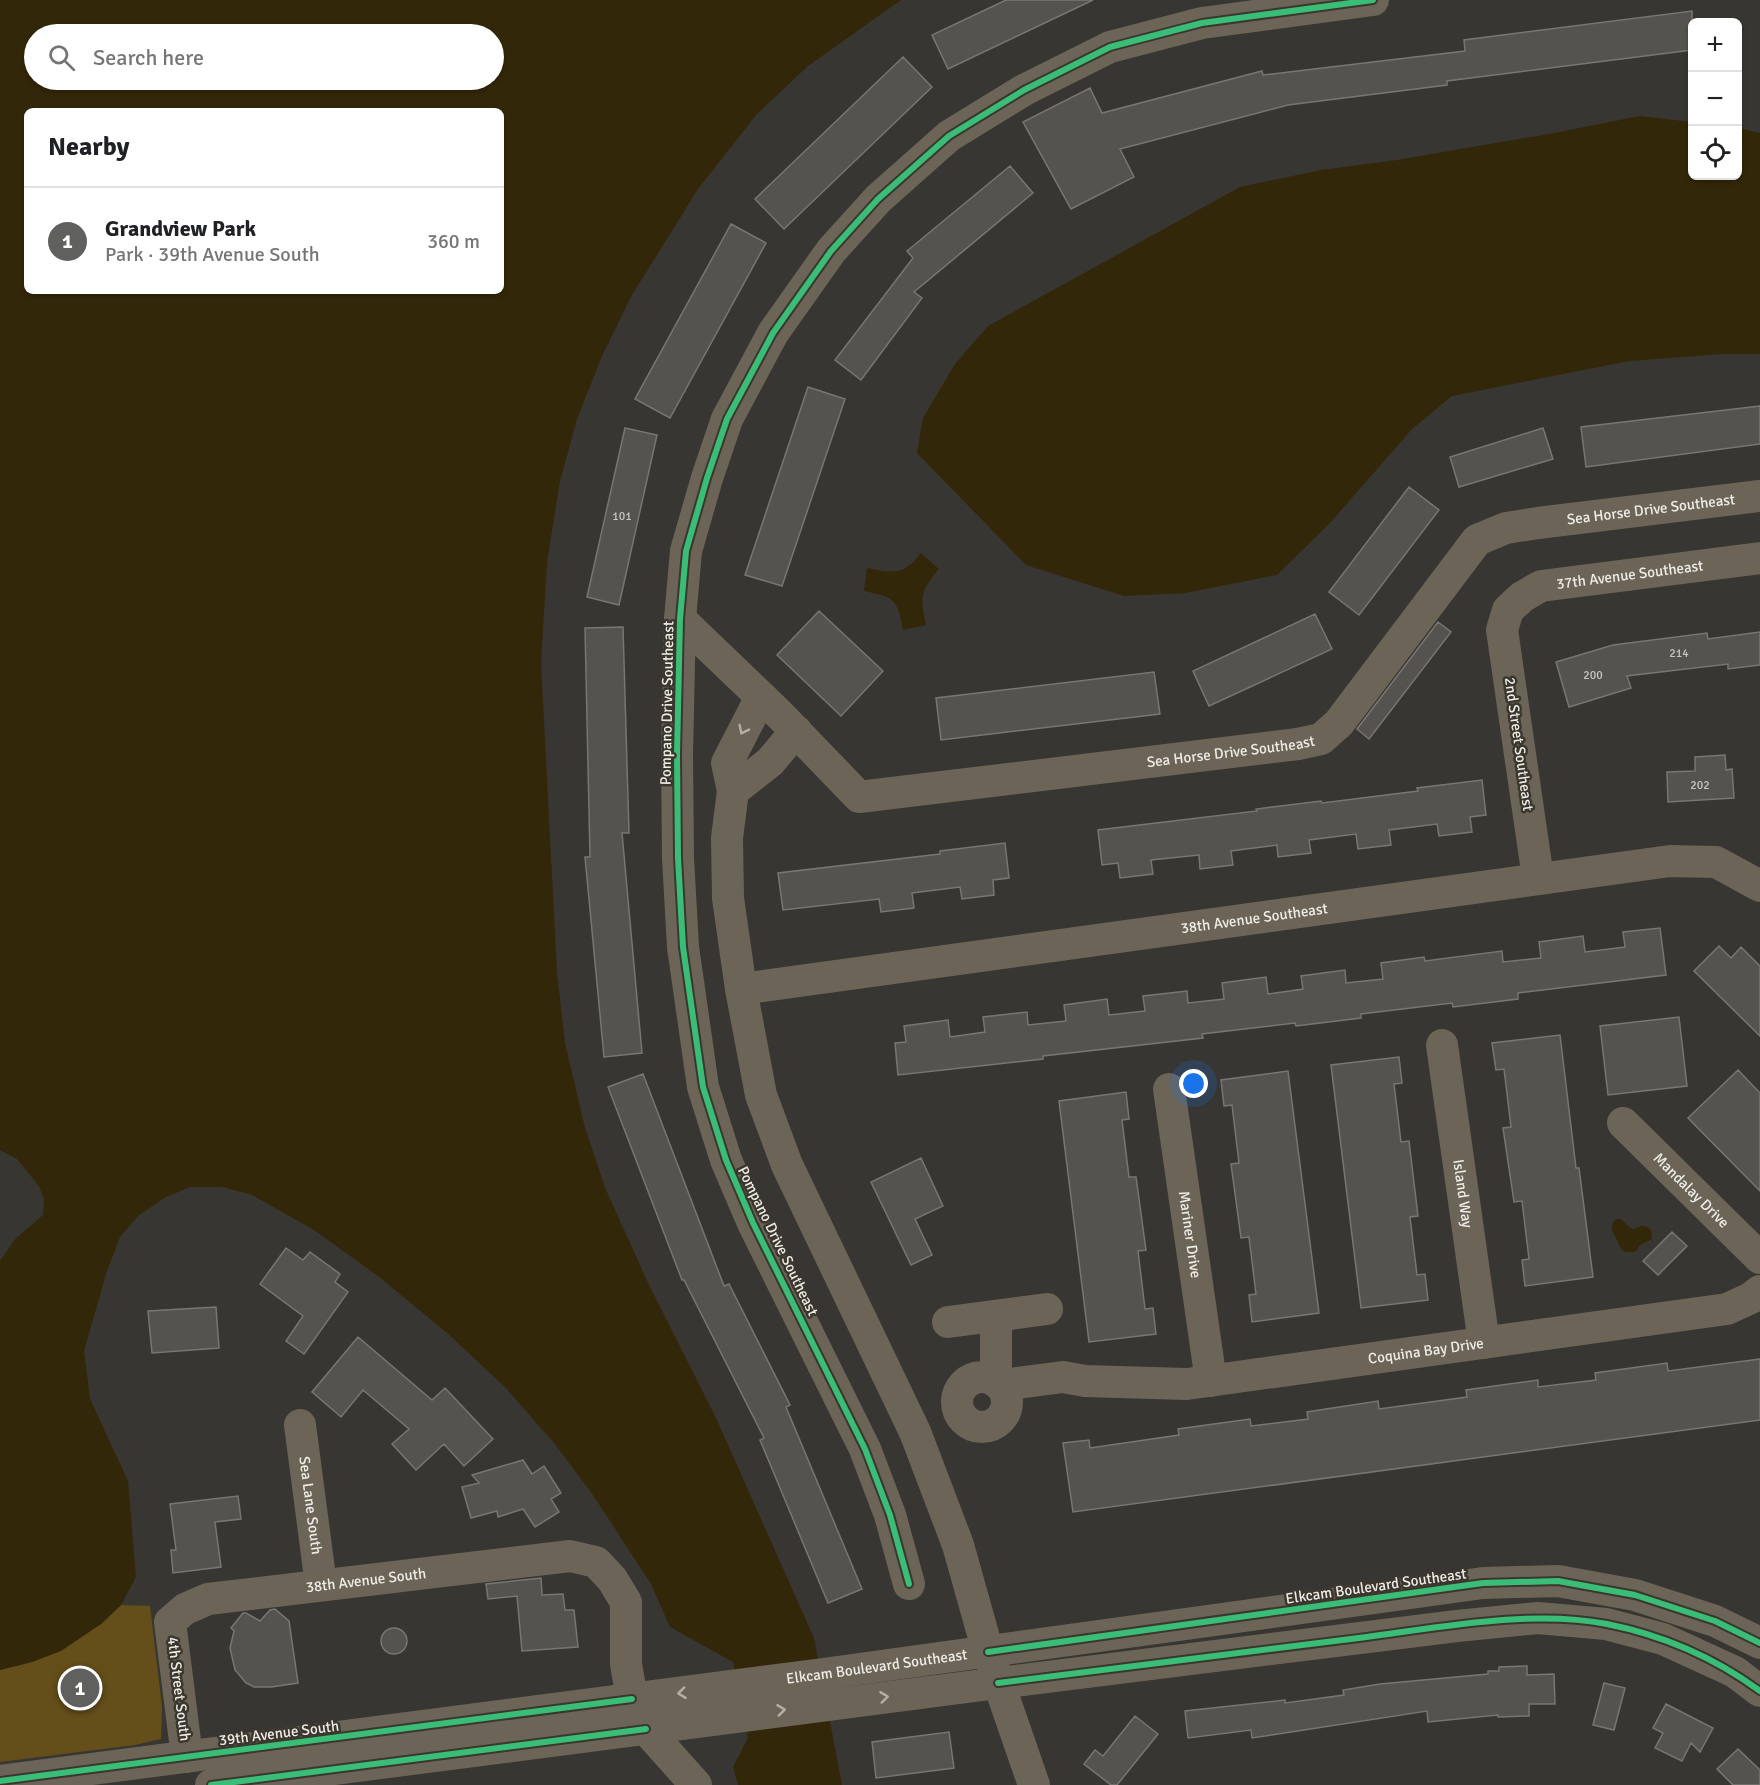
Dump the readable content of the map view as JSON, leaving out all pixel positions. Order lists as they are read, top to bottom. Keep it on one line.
{"streets":{"street":["Sea Horse Drive Southeast","37th Avenue Southeast","Pompano Drive Southeast","2nd Street Southeast","38th Avenue Southeast","Mandalay Drive","Island Way","Mariner Drive","Coquina Bay Drive","Sea Lane South","38th Avenue South","Elkcam Boulevard Southeast","4th Street South","39th Avenue South"]},"crossings":[["Sea Horse Drive Southeast","Pompano Drive Southeast"],["37th Avenue Southeast","2nd Street Southeast"],["2nd Street Southeast","38th Avenue Southeast"],["Island Way","Coquina Bay Drive"],["Mariner Drive","Coquina Bay Drive"],["Sea Lane South","38th Avenue South"],["38th Avenue South","4th Street South"],["38th Avenue South","39th Avenue South"],["Elkcam Boulevard Southeast","39th Avenue South"],["4th Street South","39th Avenue South"]],"house_numbers":["101","214","200","202"],"page":{"map_buttons":["+","−"],"search":"Search here","heading":"Nearby","list":[{"mark":"1","name":"Grandview Park","note":"Park · 39th Avenue South","value":"360 m"}],"pins":"1"}}
